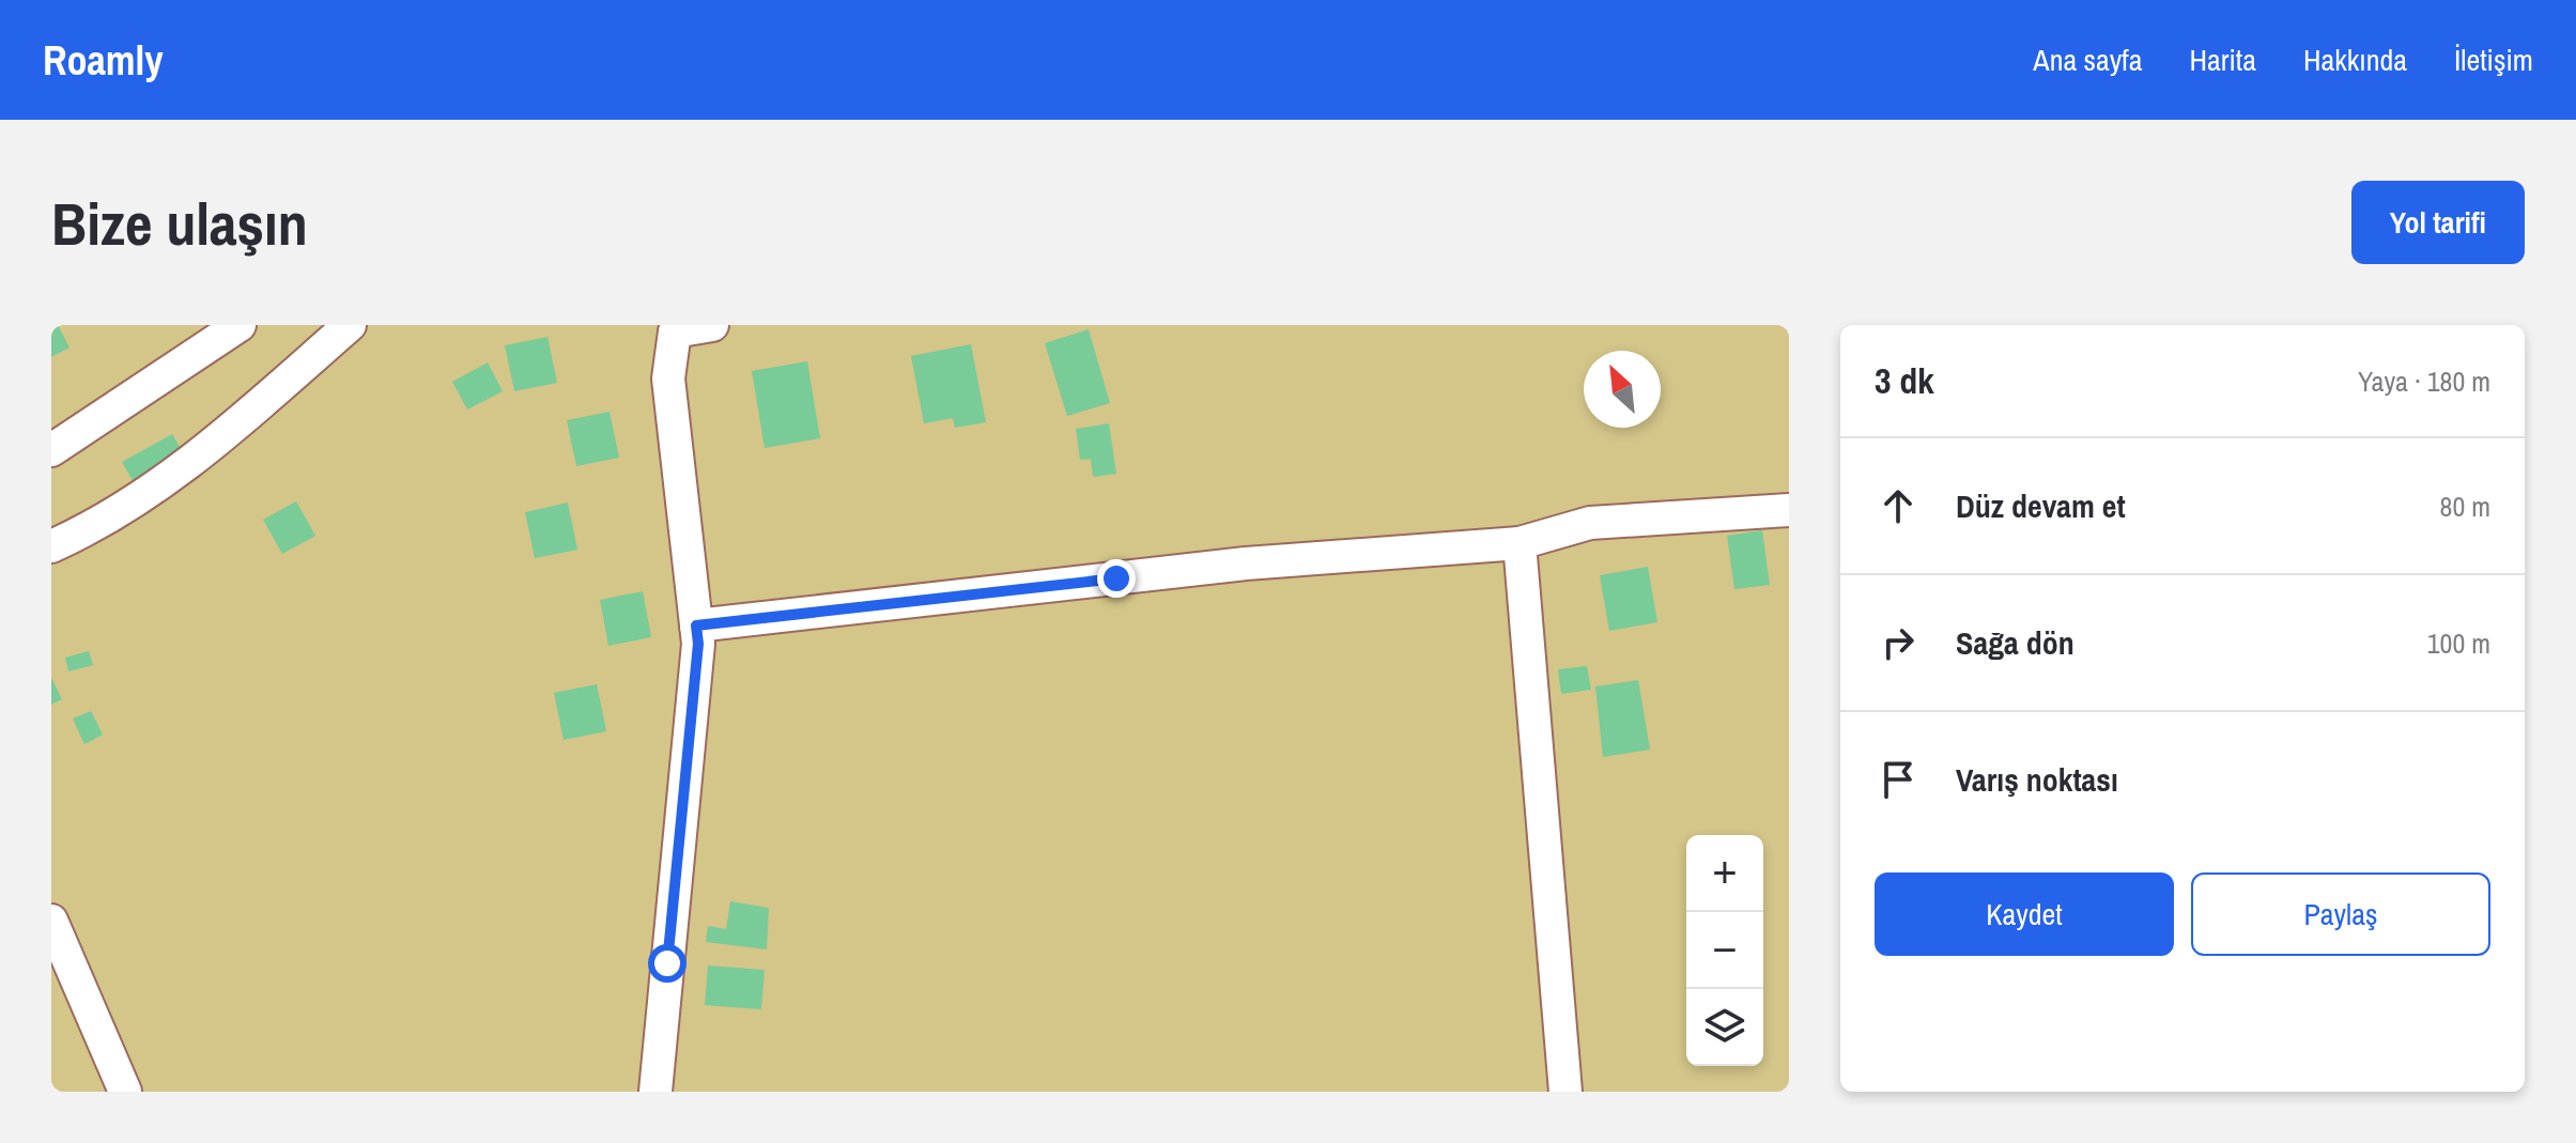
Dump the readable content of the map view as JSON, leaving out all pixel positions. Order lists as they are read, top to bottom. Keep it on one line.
{"north":"top left","page":{"header":"Roamly","nav":["Ana sayfa","Harita","Hakkında","İletişim"],"buttons":["Yol tarifi",["Kaydet","Paylaş"]],"title":"Bize ulaşın","heading":["3 dk","Yaya · 180 m"],"list":[["Düz devam et","80 m"],["Sağa dön","100 m"],"Varış noktası"],"map_buttons":["+","−"]}}
